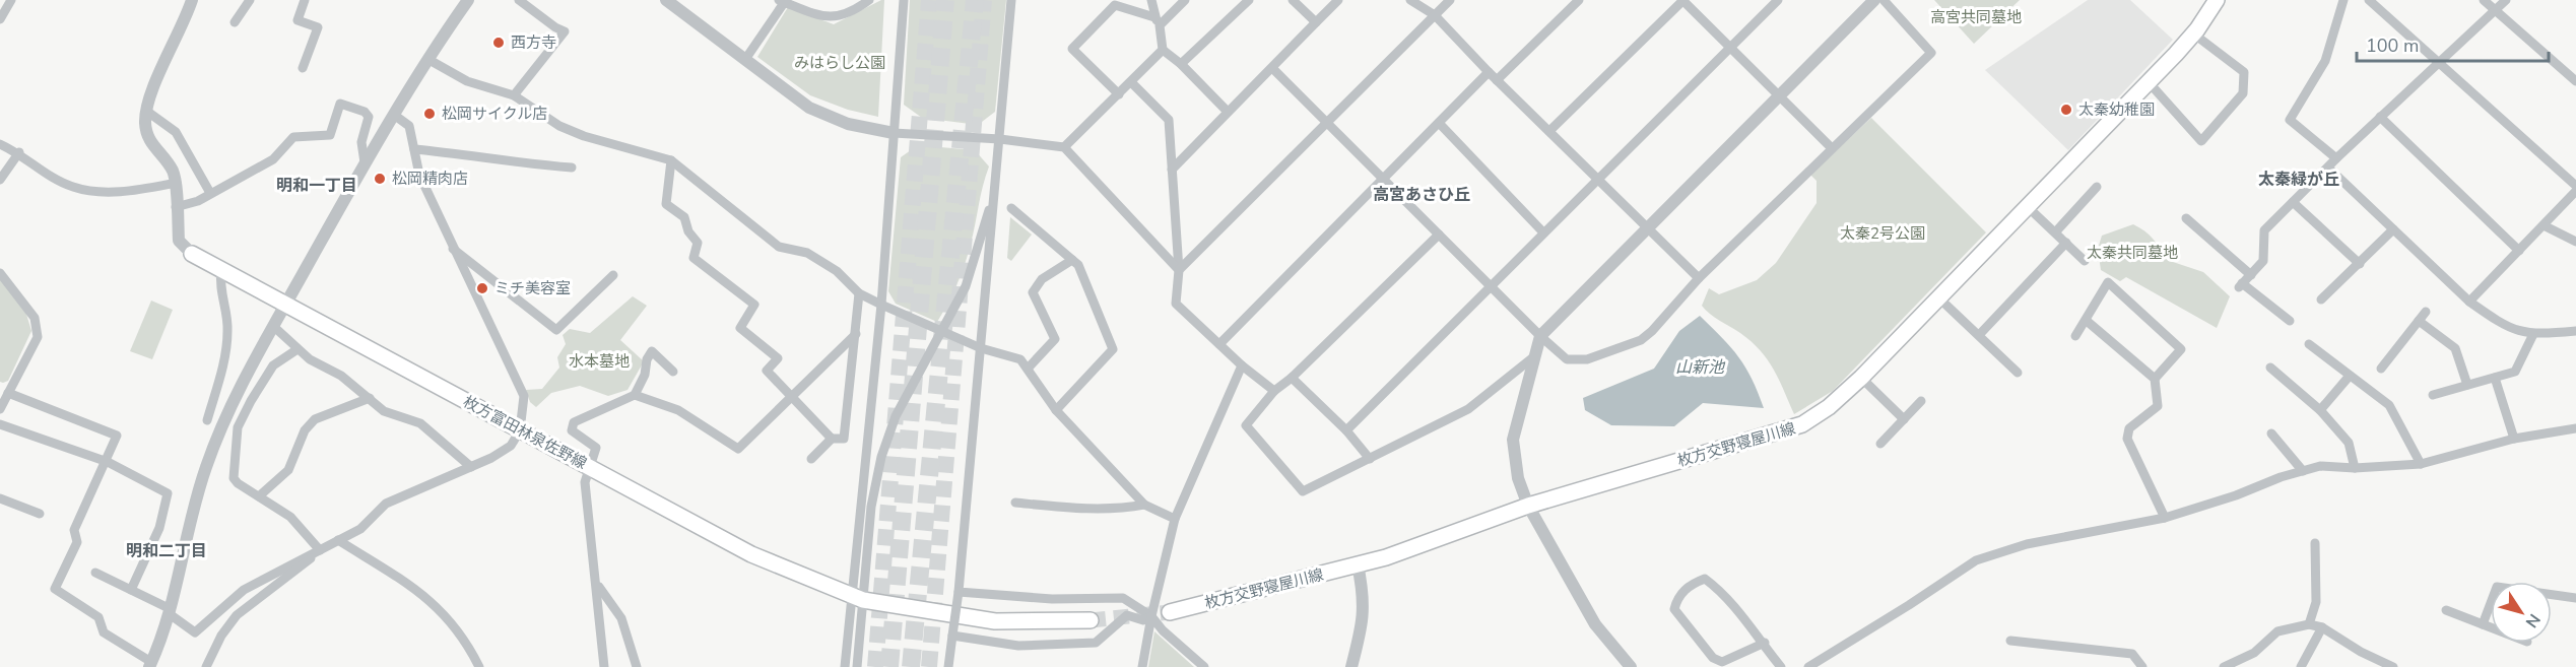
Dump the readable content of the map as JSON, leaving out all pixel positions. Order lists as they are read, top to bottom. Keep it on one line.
{"streets":{"main road":["枚方富田林泉佐野線","枚方交野寝屋川線"]},"districts":["太秦緑が丘","明和一丁目","高宮あさひ丘","明和二丁目"],"water":["山新池"],"parks":["高宮共同墓地","みはらし公園","太秦2号公園","太秦共同墓地","水本墓地"],"places":["西方寺","太秦幼稚園","松岡サイクル店","松岡精肉店","ミチ美容室"],"scale_bar":"100 m","north":"bottom right"}
